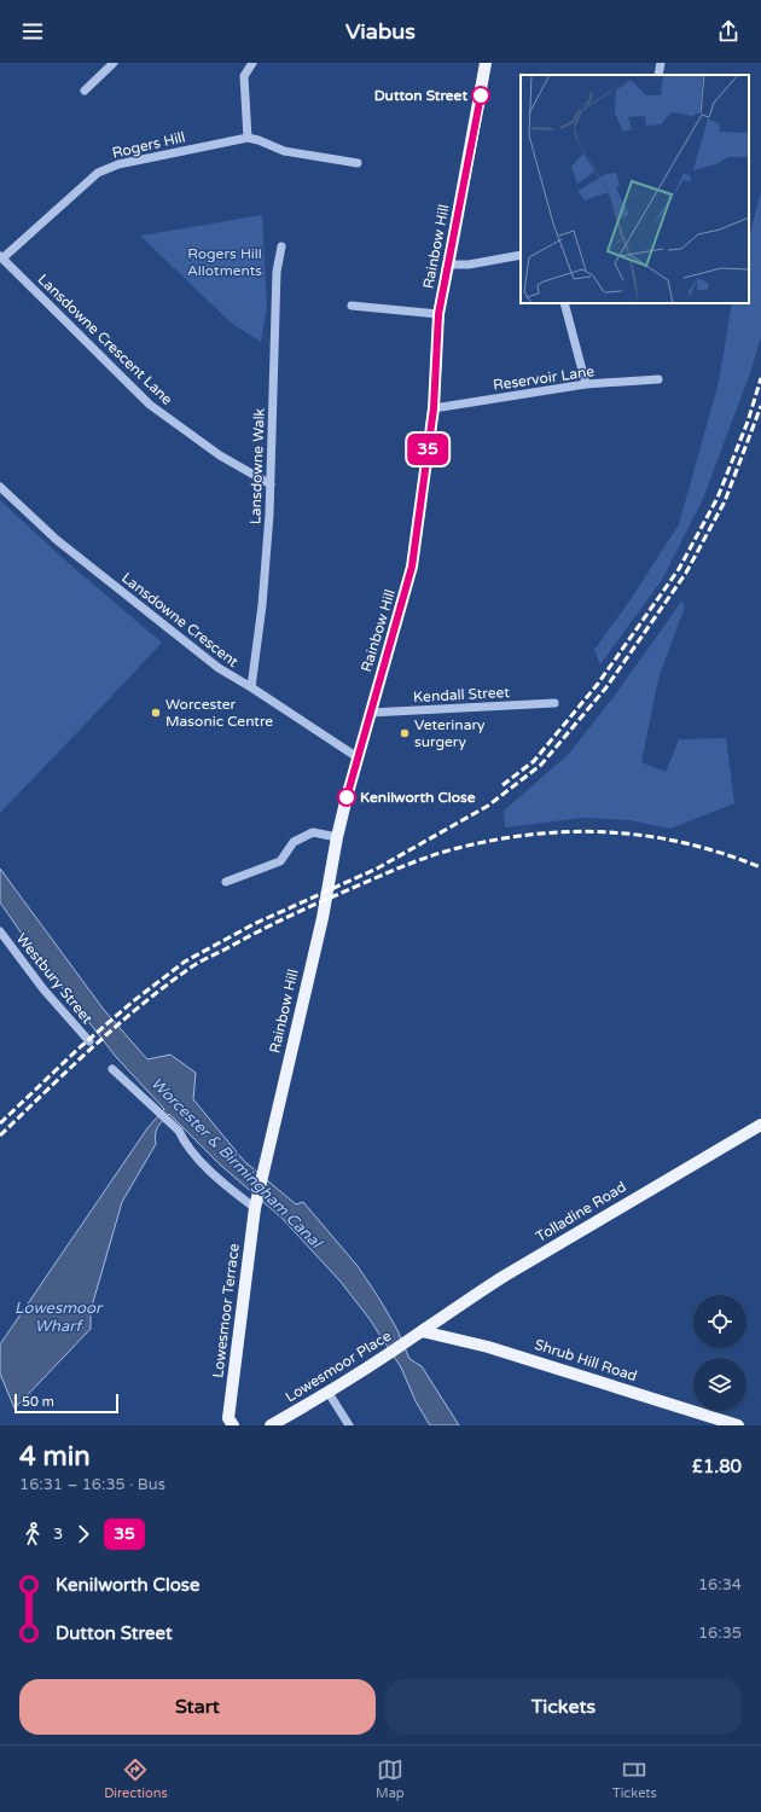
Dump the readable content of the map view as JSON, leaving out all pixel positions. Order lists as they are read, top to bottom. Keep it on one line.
{"streets":{"main road":["Rainbow Hill","Tolladine Road","Lowesmoor Terrace","Shrub Hill Road","Lowesmoor Place"],"street":["Rogers Hill","Lansdowne Crescent Lane","Reservoir Lane","Lansdowne Walk","Lansdowne Crescent","Kendall Street","Westbury Street"]},"crossings":[["Rogers Hill","Lansdowne Crescent Lane"],["Rainbow Hill","Reservoir Lane"],["Rainbow Hill","Lansdowne Crescent"],["Rainbow Hill","Kendall Street"],["Rainbow Hill","Lowesmoor Terrace"],["Lansdowne Crescent Lane","Lansdowne Walk"],["Lansdowne Walk","Lansdowne Crescent"],["Tolladine Road","Shrub Hill Road"],["Tolladine Road","Lowesmoor Place"],["Shrub Hill Road","Lowesmoor Place"]],"water":["Worcester & Birmingham Canal","Lowesmoor Wharf"],"parks":["Rogers Hill Allotments"],"places":["Dutton Street","Worcester Masonic Centre","Veterinary surgery","Kenilworth Close"],"lines":["bus line 35"],"scale_bar":"50 m","page":{"header":"Viabus","on_map":"35","scale":"50 m","heading":["4 min","16:31 – 16:35 · Bus","£1.80"],"legs":["3","35"],"list":[{"name":"Kenilworth Close","value":"16:34"},{"name":"Dutton Street","value":"16:35"}],"buttons":["Start","Tickets"],"tabs":["Directions","Map","Tickets"]}}
